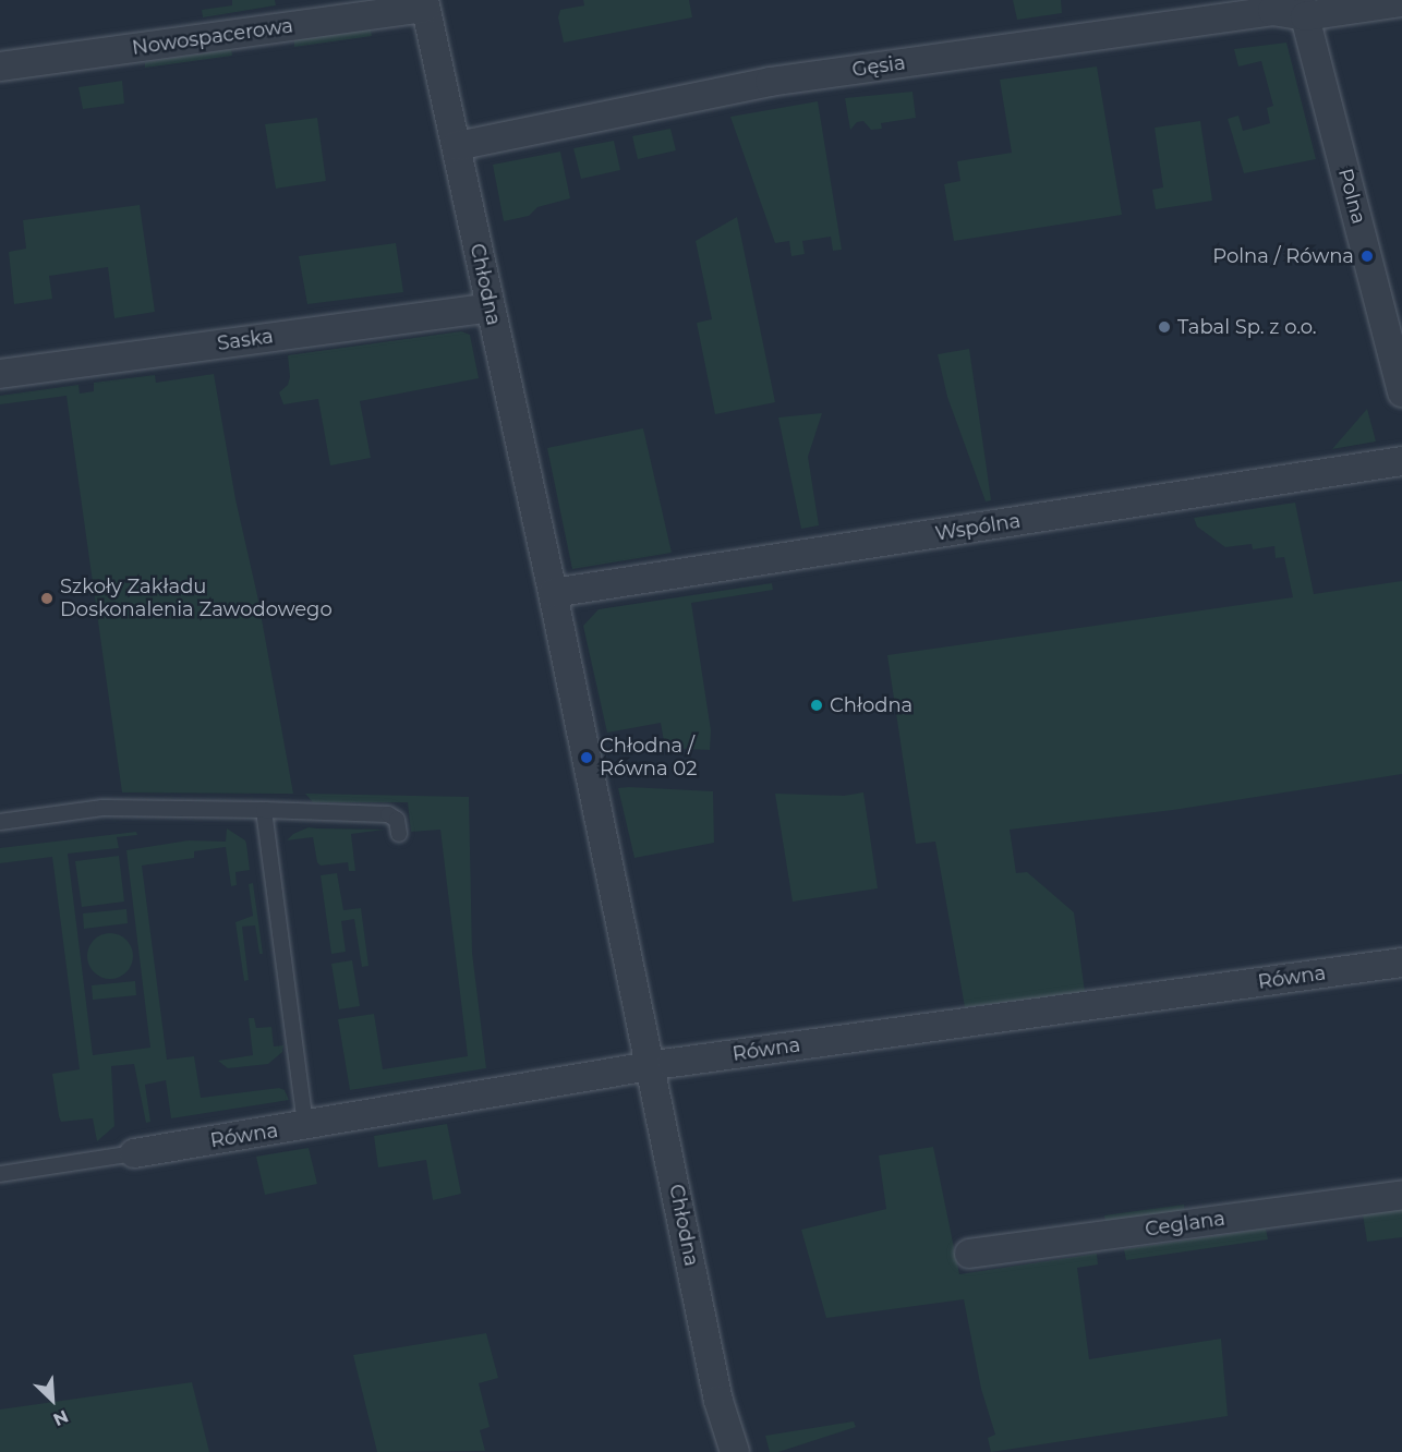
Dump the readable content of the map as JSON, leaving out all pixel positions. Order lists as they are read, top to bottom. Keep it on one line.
{"streets":{"street":["Nowospacerowa","Gęsia","Polna","Chłodna","Saska","Wspólna","Równa","Ceglana"]},"crossings":[["Nowospacerowa","Chłodna"],["Gęsia","Polna"],["Gęsia","Chłodna"],["Chłodna","Saska"],["Chłodna","Wspólna"],["Chłodna","Równa"]],"places":["Polna / Równa","Tabal Sp. z o.o.","Szkoły Zakładu Doskonalenia Zawodowego","Chłodna","Chłodna / Równa 02"],"north":"bottom right"}
